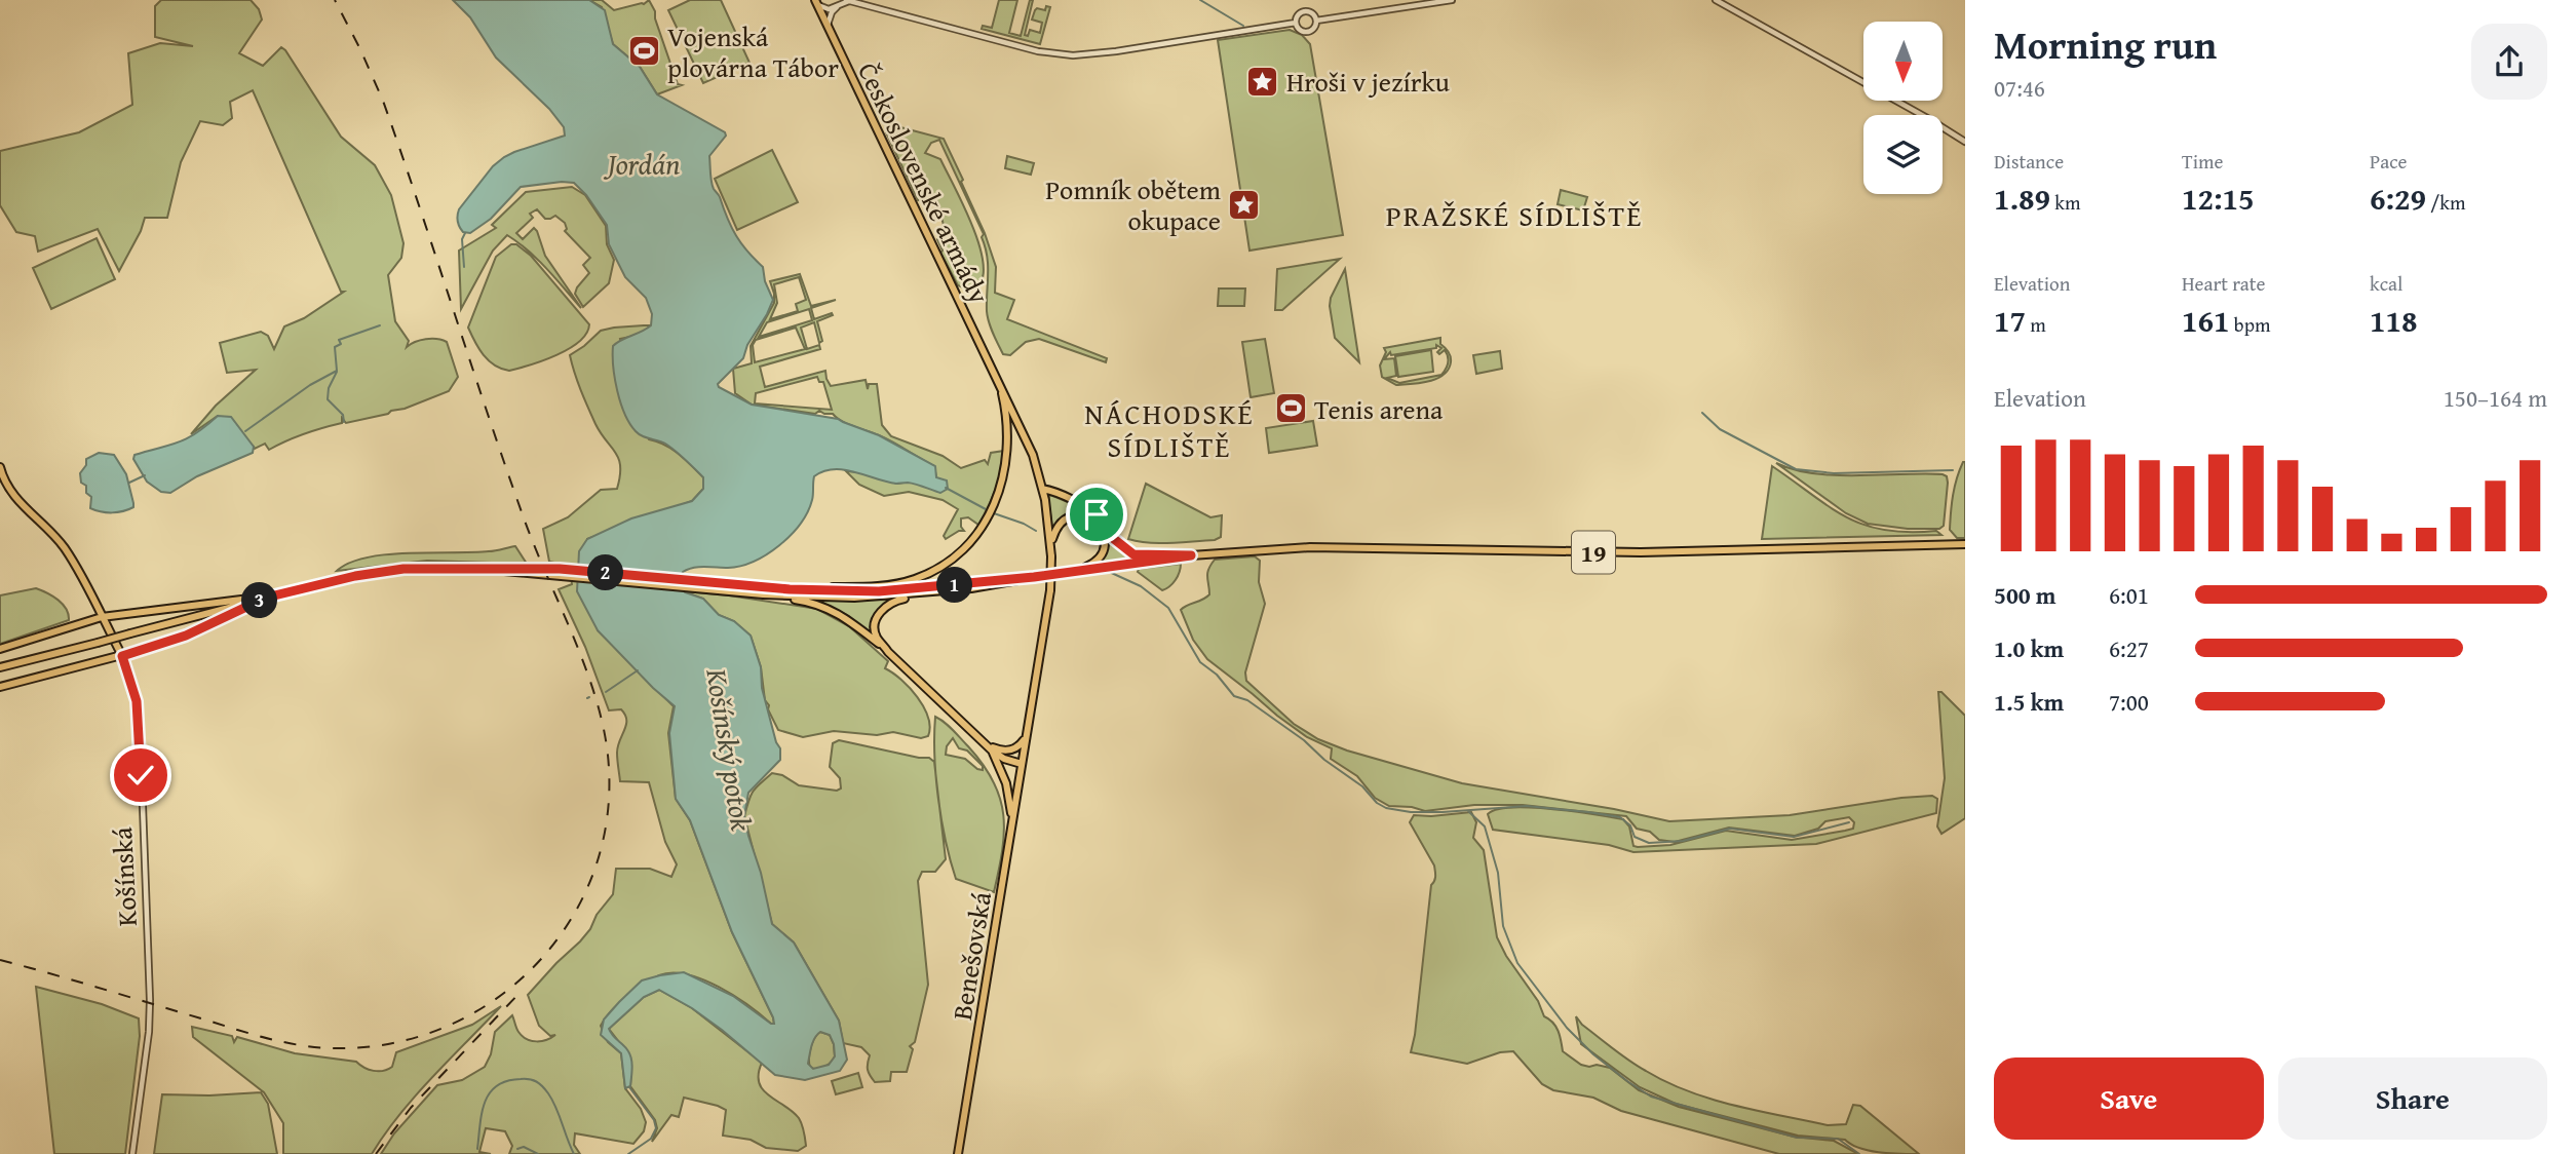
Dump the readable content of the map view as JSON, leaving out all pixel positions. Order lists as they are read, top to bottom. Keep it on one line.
{"streets":{"main road":["Československé armády","19","Košínská","Benešovská"]},"crossings":[["Československé armády","Benešovská"]],"districts":["PRAŽSKÉ SÍDLIŠTĚ","NÁCHODSKÉ SÍDLIŠTĚ"],"water":["Jordán","Košínský potok"],"places":{"sports":["Vojenská plovárna Tábor","Tenis arena"],"place":["Hroši v jezírku","Pomník obětem okupace"]},"north":"bottom","page":{"heading":["Morning run","07:46"],"stats":[["Distance","1.89 km"],["Time","12:15"],["Pace","6:29 /km"],["Elevation","17 m"],["Heart rate","161 bpm"],["kcal","118"]],"chart":["Elevation","150–164 m"],"pins":["2","1","3"],"list":[{"name":"500 m","note":"6:01"},{"name":"1.0 km","note":"6:27"},{"name":"1.5 km","note":"7:00"}],"buttons":["Save","Share"]}}
